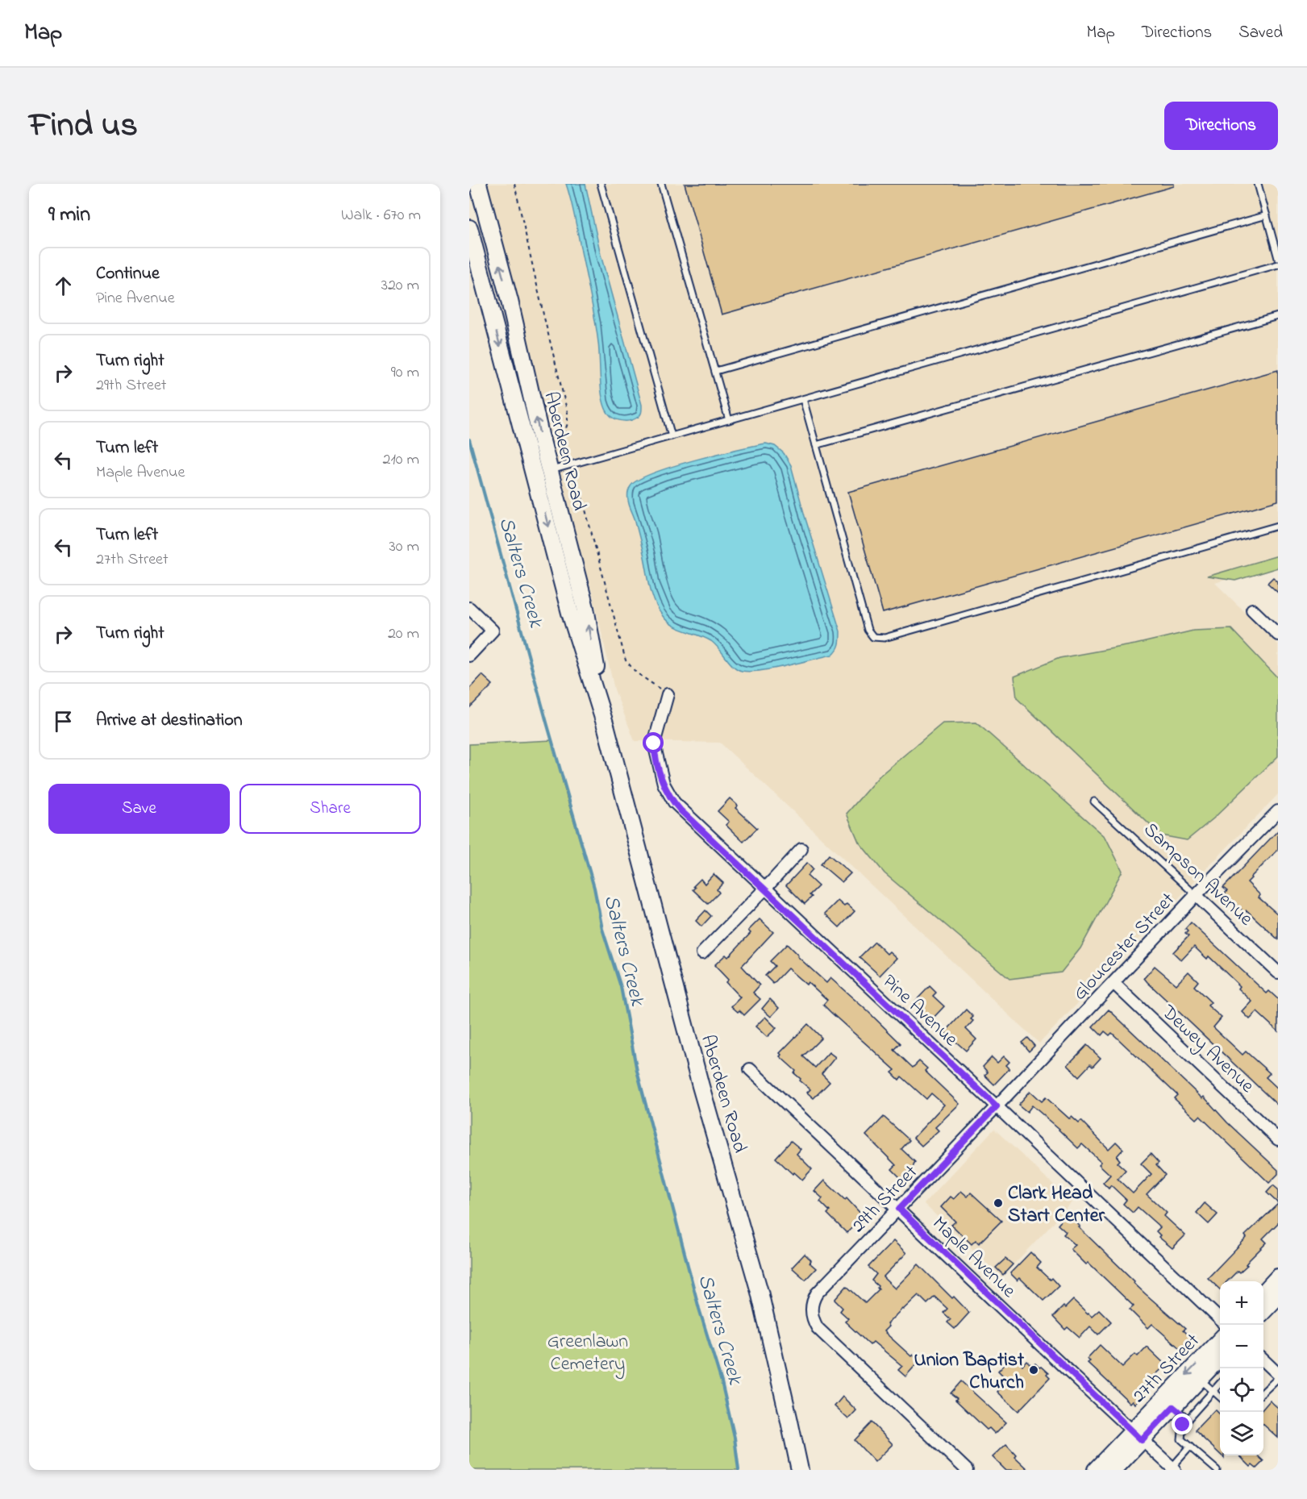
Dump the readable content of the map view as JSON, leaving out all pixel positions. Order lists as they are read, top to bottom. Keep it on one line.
{"streets":{"main road":["Aberdeen Road","27th Street"],"street":["Sampson Avenue","Gloucester Street","Pine Avenue","Dewey Avenue","29th Street","Maple Avenue"]},"crossings":[["Sampson Avenue","Gloucester Street"],["Gloucester Street","Pine Avenue"],["Gloucester Street","Dewey Avenue"],["Gloucester Street","29th Street"],["Pine Avenue","29th Street"],["29th Street","Maple Avenue"],["Maple Avenue","27th Street"]],"water":["Salters Creek"],"parks":["Greenlawn Cemetery"],"places":["Clark Head Start Center","Union Baptist Church"],"page":{"header":"Map","nav":["Map","Directions","Saved"],"title":"Find us","buttons":["Directions",["Save","Share"]],"heading":["9 min","Walk · 670 m"],"list":[["Continue","Pine Avenue","320 m"],["Turn right","29th Street","90 m"],["Turn left","Maple Avenue","210 m"],["Turn left","27th Street","30 m"],["Turn right","20 m"],"Arrive at destination"],"map_buttons":["+","−"]}}
